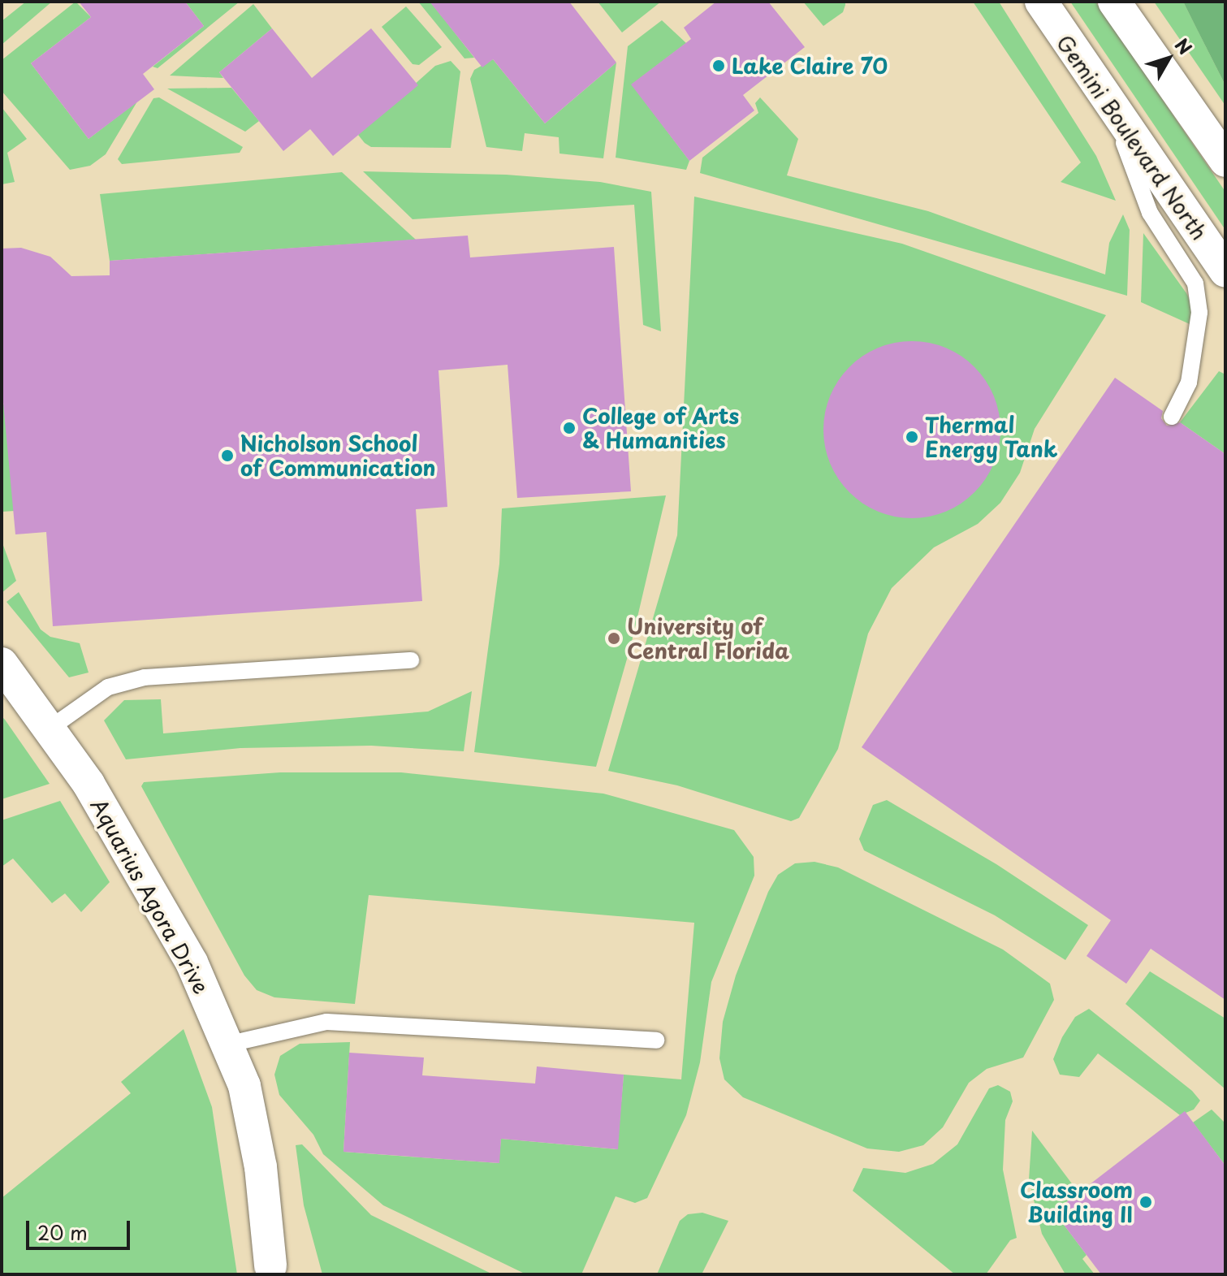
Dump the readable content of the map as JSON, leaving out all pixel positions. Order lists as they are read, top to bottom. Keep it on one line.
{"streets":{"street":["Gemini Boulevard North","Aquarius Agora Drive"]},"places":["Lake Claire 70","College of Arts & Humanities","Thermal Energy Tank","Nicholson School of Communication","University of Central Florida","Classroom Building II"],"scale_bar":"20 m","north":"top right"}
